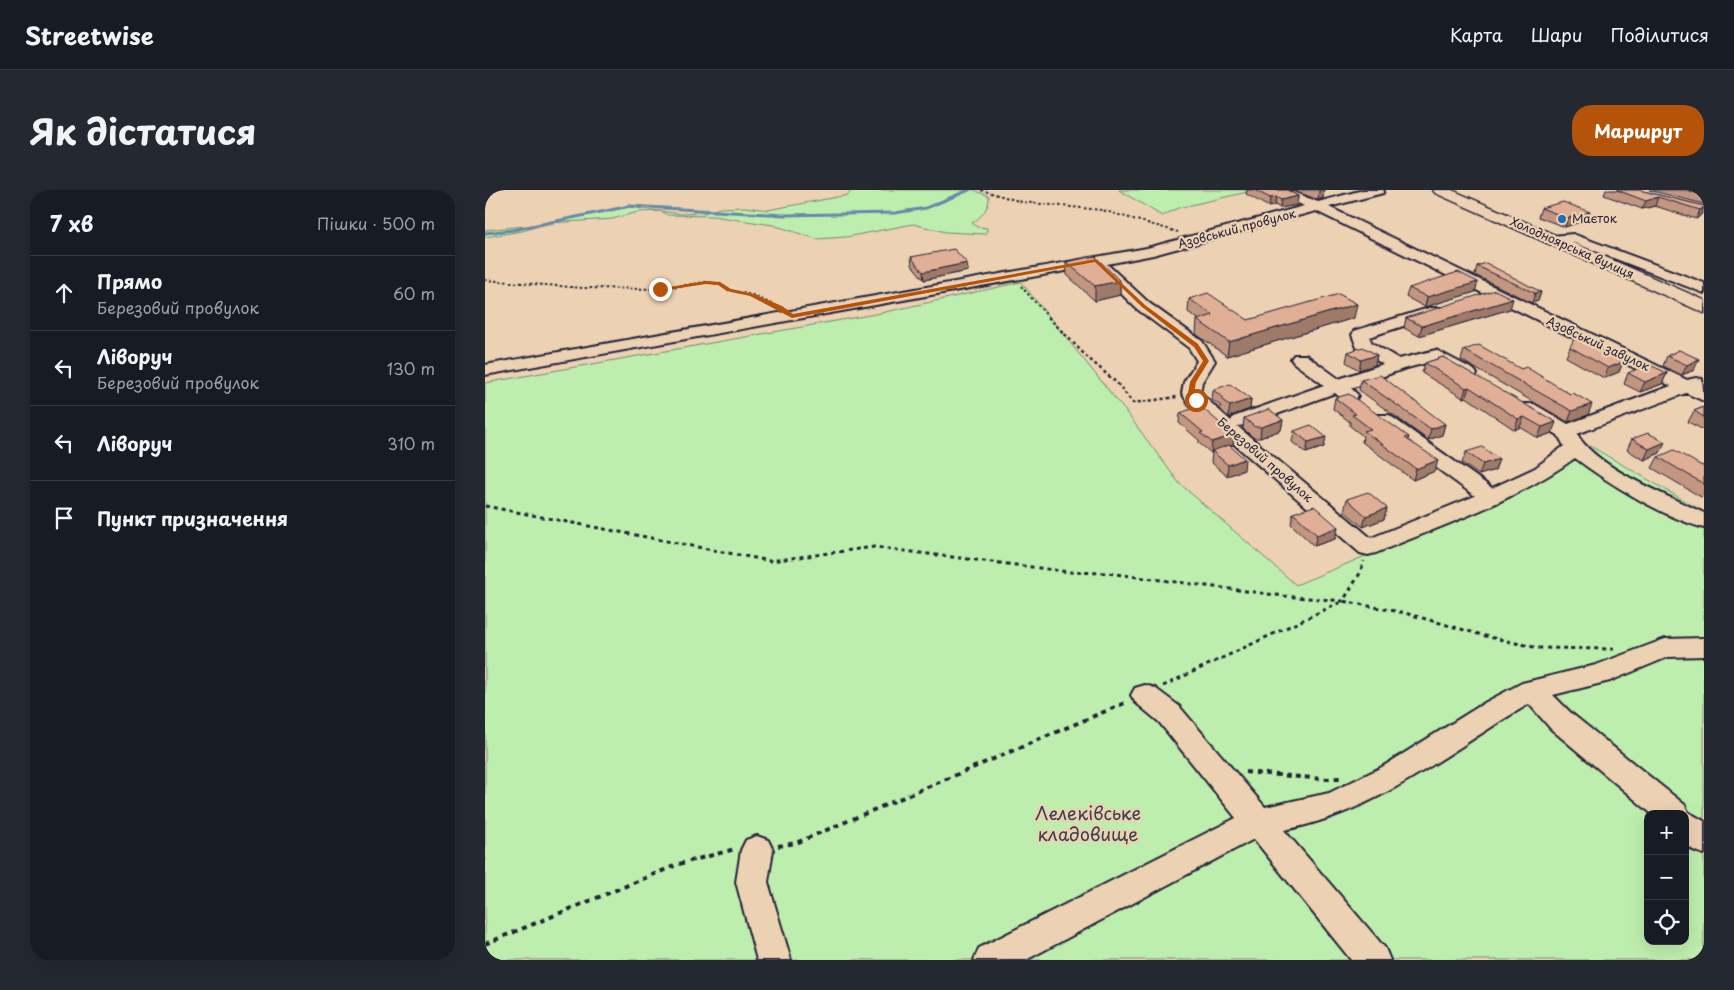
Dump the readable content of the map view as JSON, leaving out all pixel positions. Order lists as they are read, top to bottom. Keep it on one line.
{"streets":{"main road":["Холодноярська вулиця"],"street":["Азовський провулок","Азовський завулок","Березовий провулок"]},"crossings":[["Азовський провулок","Азовський завулок"]],"parks":["Лелеківське кладовище"],"places":["Маєток"],"page":{"header":"Streetwise","nav":["Карта","Шари","Поділитися"],"title":"Як дістатися","buttons":"Маршрут","heading":["7 хв","Пішки · 500 m"],"list":[["Прямо","Березовий провулок","60 m"],["Ліворуч","Березовий провулок","130 m"],["Ліворуч","310 m"],"Пункт призначення"],"map_buttons":["+","−"]}}
